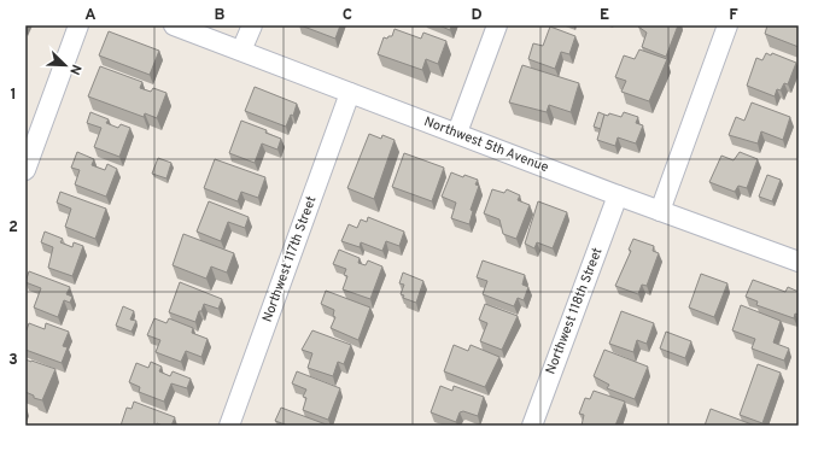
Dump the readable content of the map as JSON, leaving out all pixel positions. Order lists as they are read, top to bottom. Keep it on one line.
{"streets":{"street":["Northwest 5th Avenue","Northwest 117th Street","Northwest 118th Street"]},"crossings":[["Northwest 5th Avenue","Northwest 117th Street"],["Northwest 5th Avenue","Northwest 118th Street"]],"north":"bottom right","grid":{"columns":["A","B","C","D","E","F"],"rows":["1","2","3"]}}
